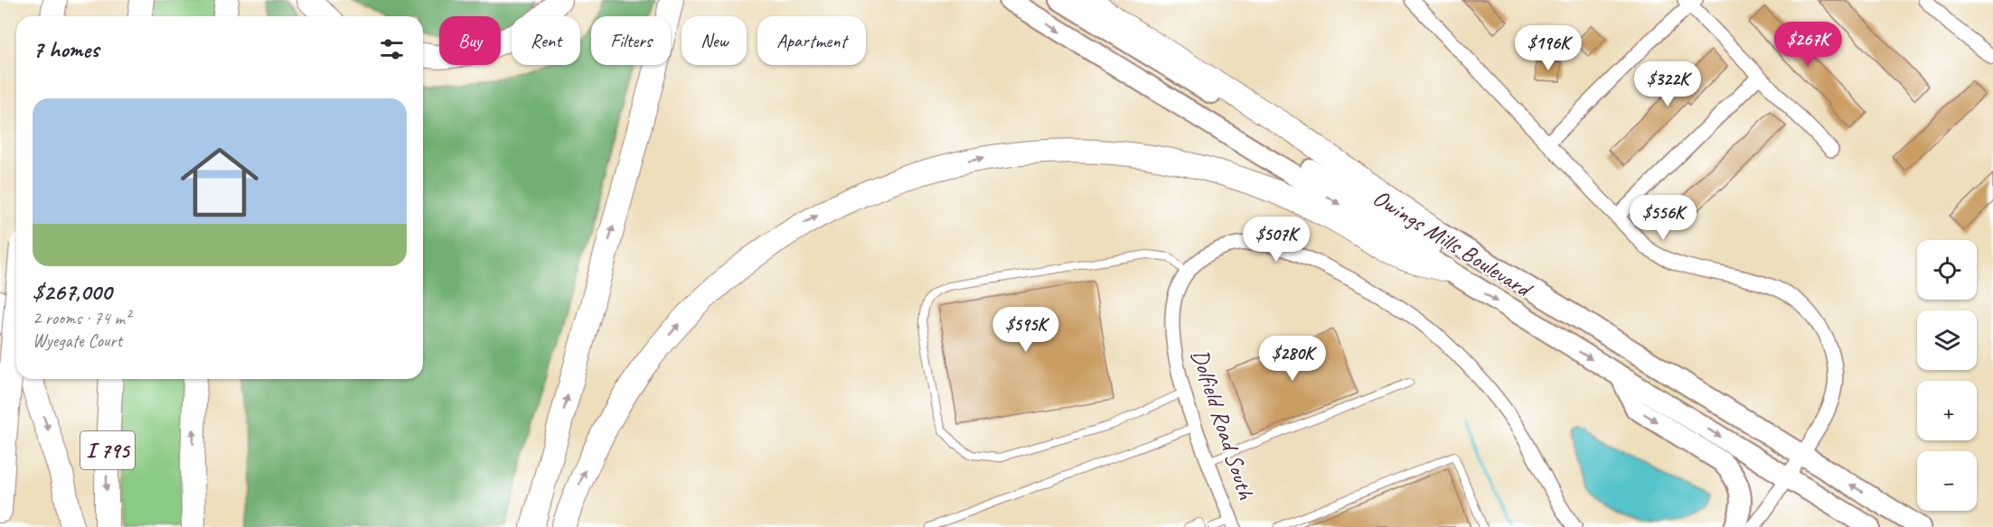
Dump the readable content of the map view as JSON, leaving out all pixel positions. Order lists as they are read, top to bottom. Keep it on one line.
{"streets":{"highway":["I 795"],"main road":["Owings Mills Boulevard"],"street":["Dolfield Road South"]},"page":{"chip":["Buy","Rent","Filters","New","Apartment"],"heading":"7 homes","price":["$267K","$196K","$322K","$556K","$507K","$595K","$280K"],"list":[{"name":"$267,000","note":"2 rooms · 74 m² · Wyegate Court"}],"map_buttons":["+","−"]}}
